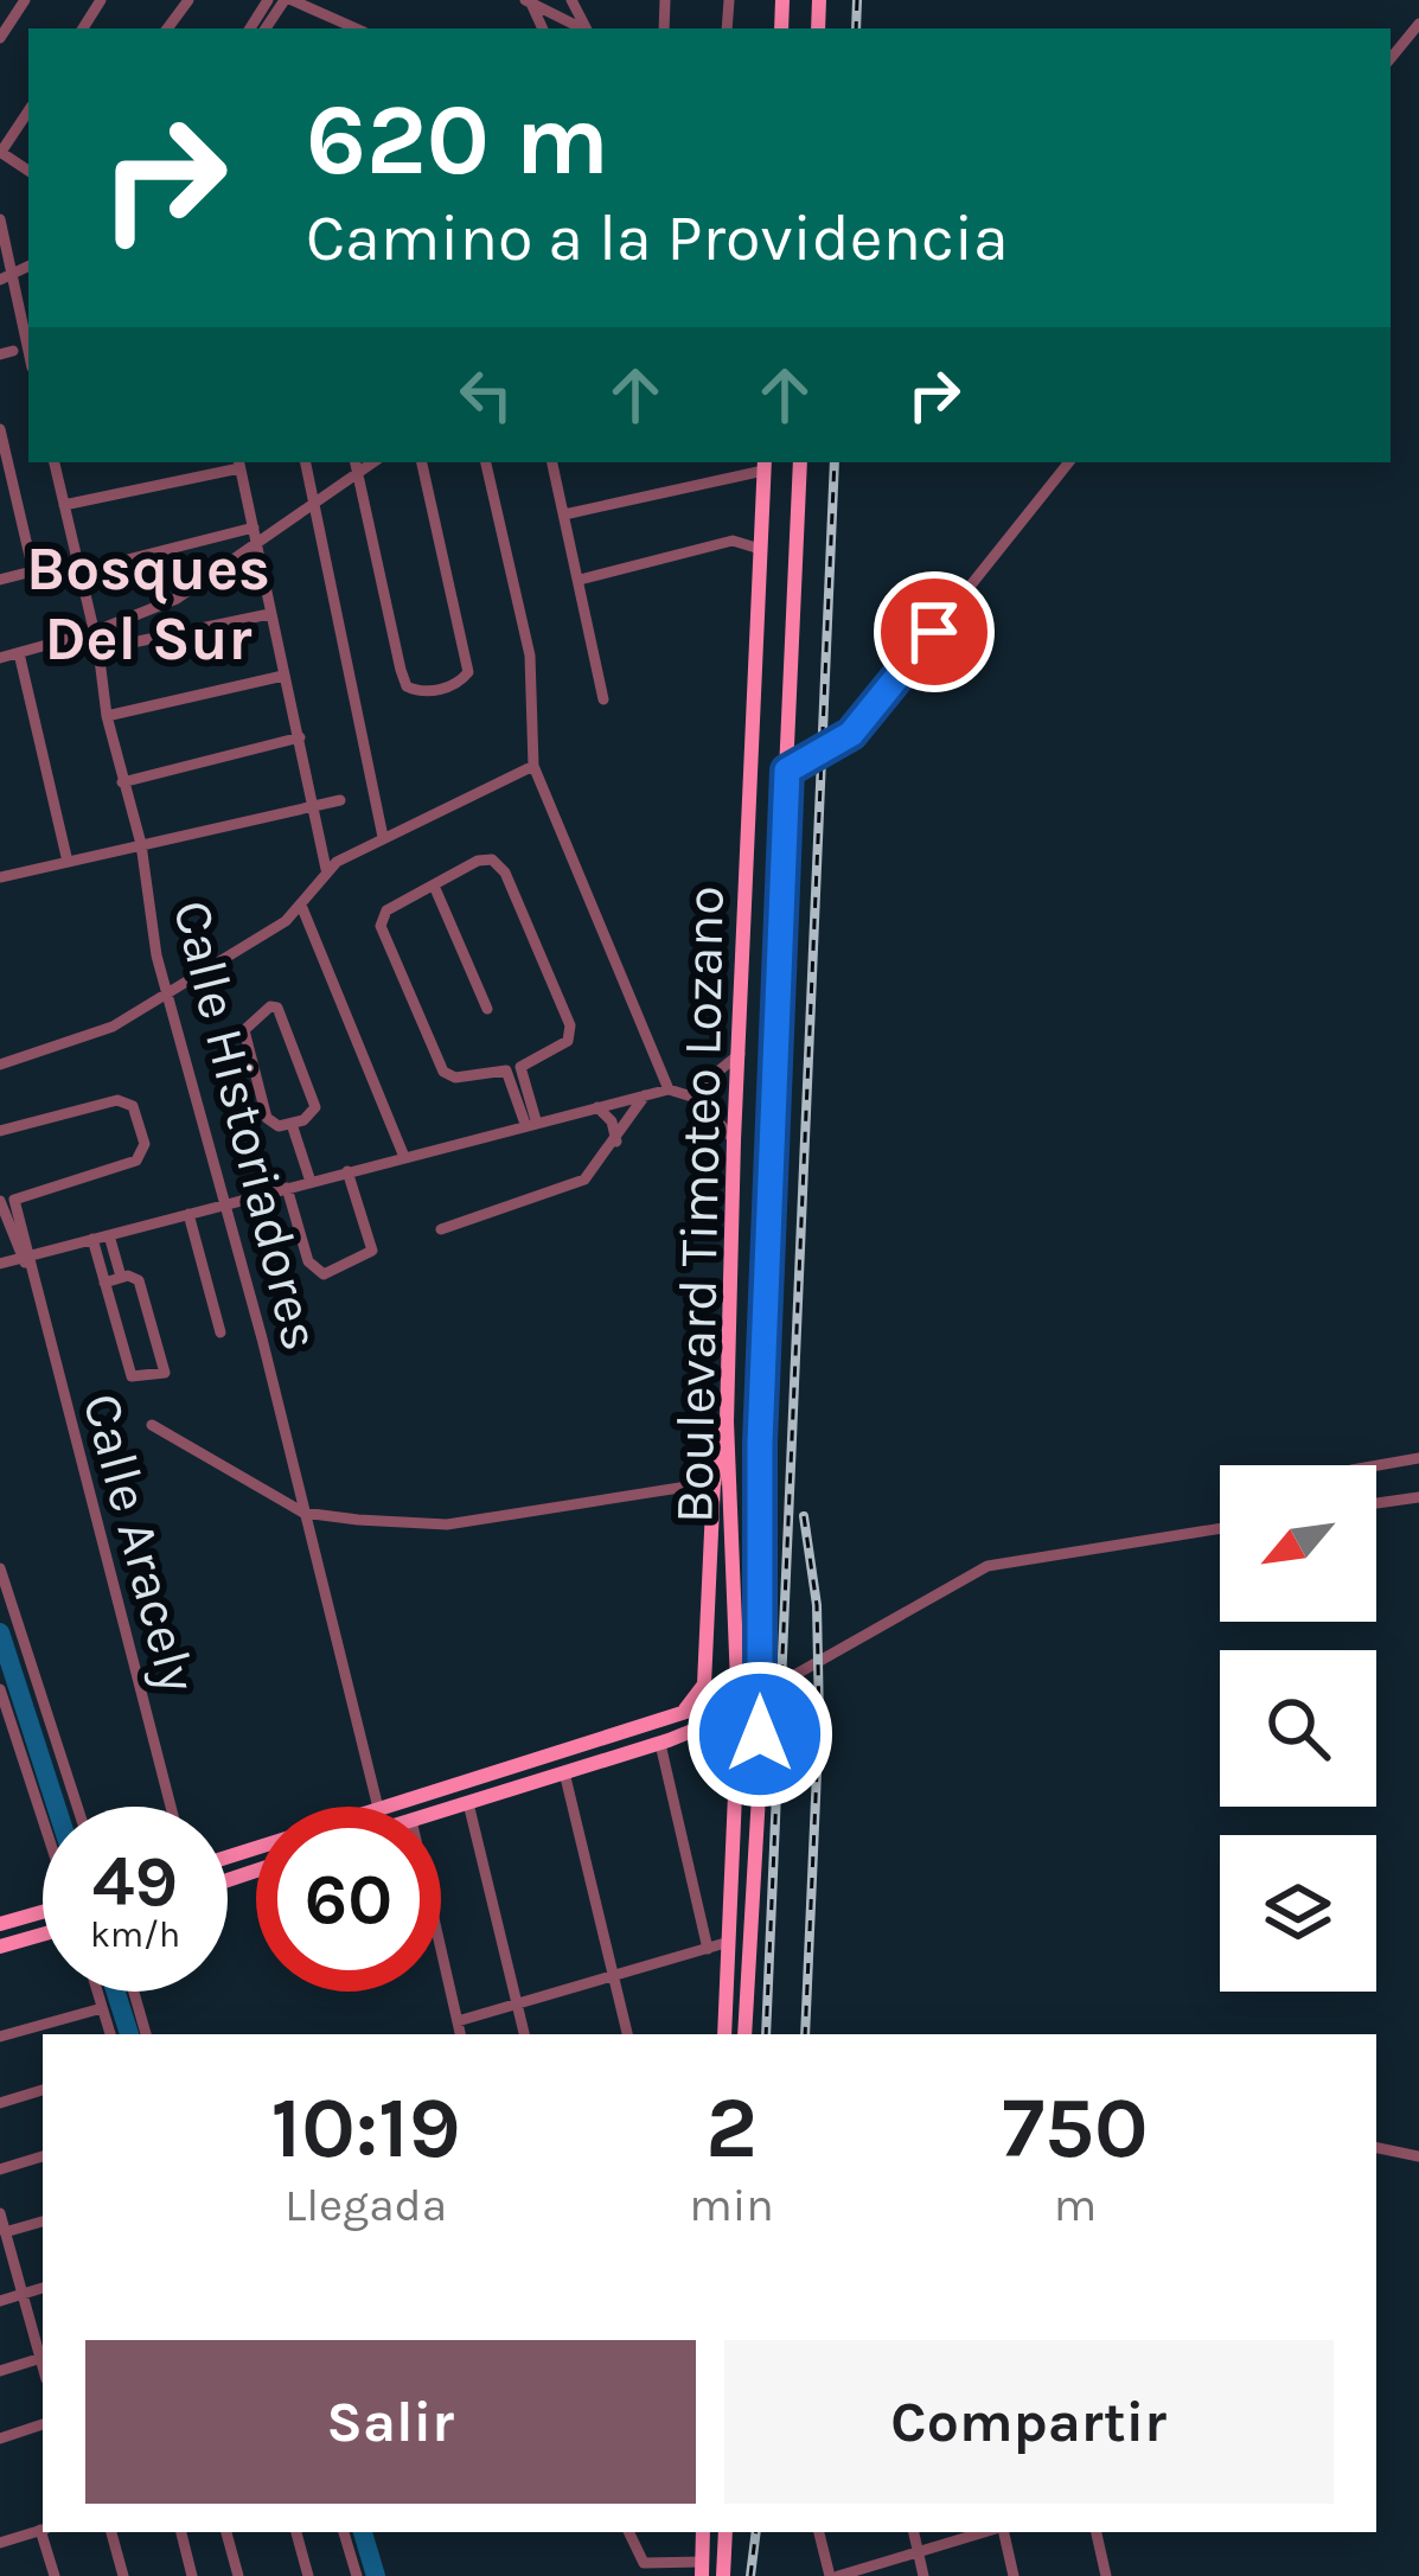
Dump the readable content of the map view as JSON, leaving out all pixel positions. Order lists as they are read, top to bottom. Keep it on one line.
{"streets":{"main road":["Boulevard Timoteo Lozano"],"street":["Calle Historiadores","Calle Aracely"]},"districts":["Bosques Del Sur"],"north":"bottom left","page":{"turn":["620 m","Camino a la Providencia"],"speed":"49 km/h","limit":"60","eta":["10:19","Llegada","2","min","750","m"],"buttons":["Salir","Compartir"]}}
